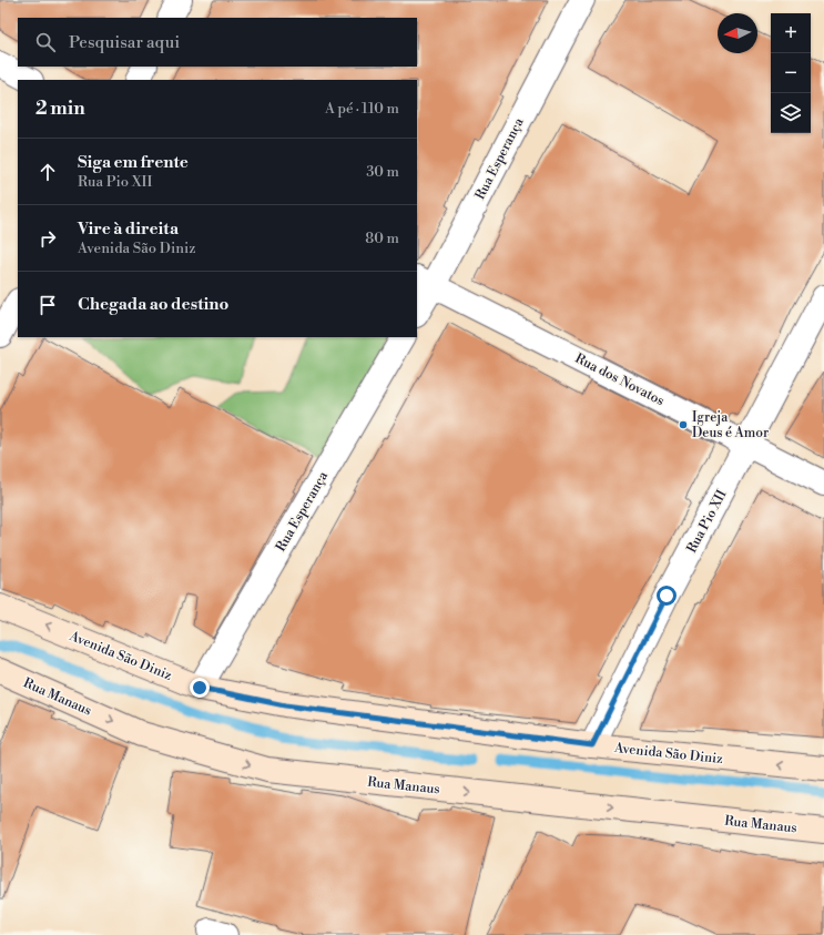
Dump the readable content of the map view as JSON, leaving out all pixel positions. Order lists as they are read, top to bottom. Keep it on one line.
{"streets":{"street":["Rua Esperança","Rua dos Novatos","Rua Pio XII","Avenida São Diniz","Rua Manaus"]},"crossings":[["Rua Esperança","Rua dos Novatos"],["Rua Esperança","Avenida São Diniz"],["Rua dos Novatos","Rua Pio XII"],["Rua Pio XII","Avenida São Diniz"]],"one_way":["Avenida São Diniz","Rua Manaus"],"places":["Igreja Deus é Amor"],"north":"left","page":{"map_buttons":["+","−"],"search":"Pesquisar aqui","heading":["2 min","A pé · 110 m"],"list":[["Siga em frente","Rua Pio XII","30 m"],["Vire à direita","Avenida São Diniz","80 m"],"Chegada ao destino"]}}
